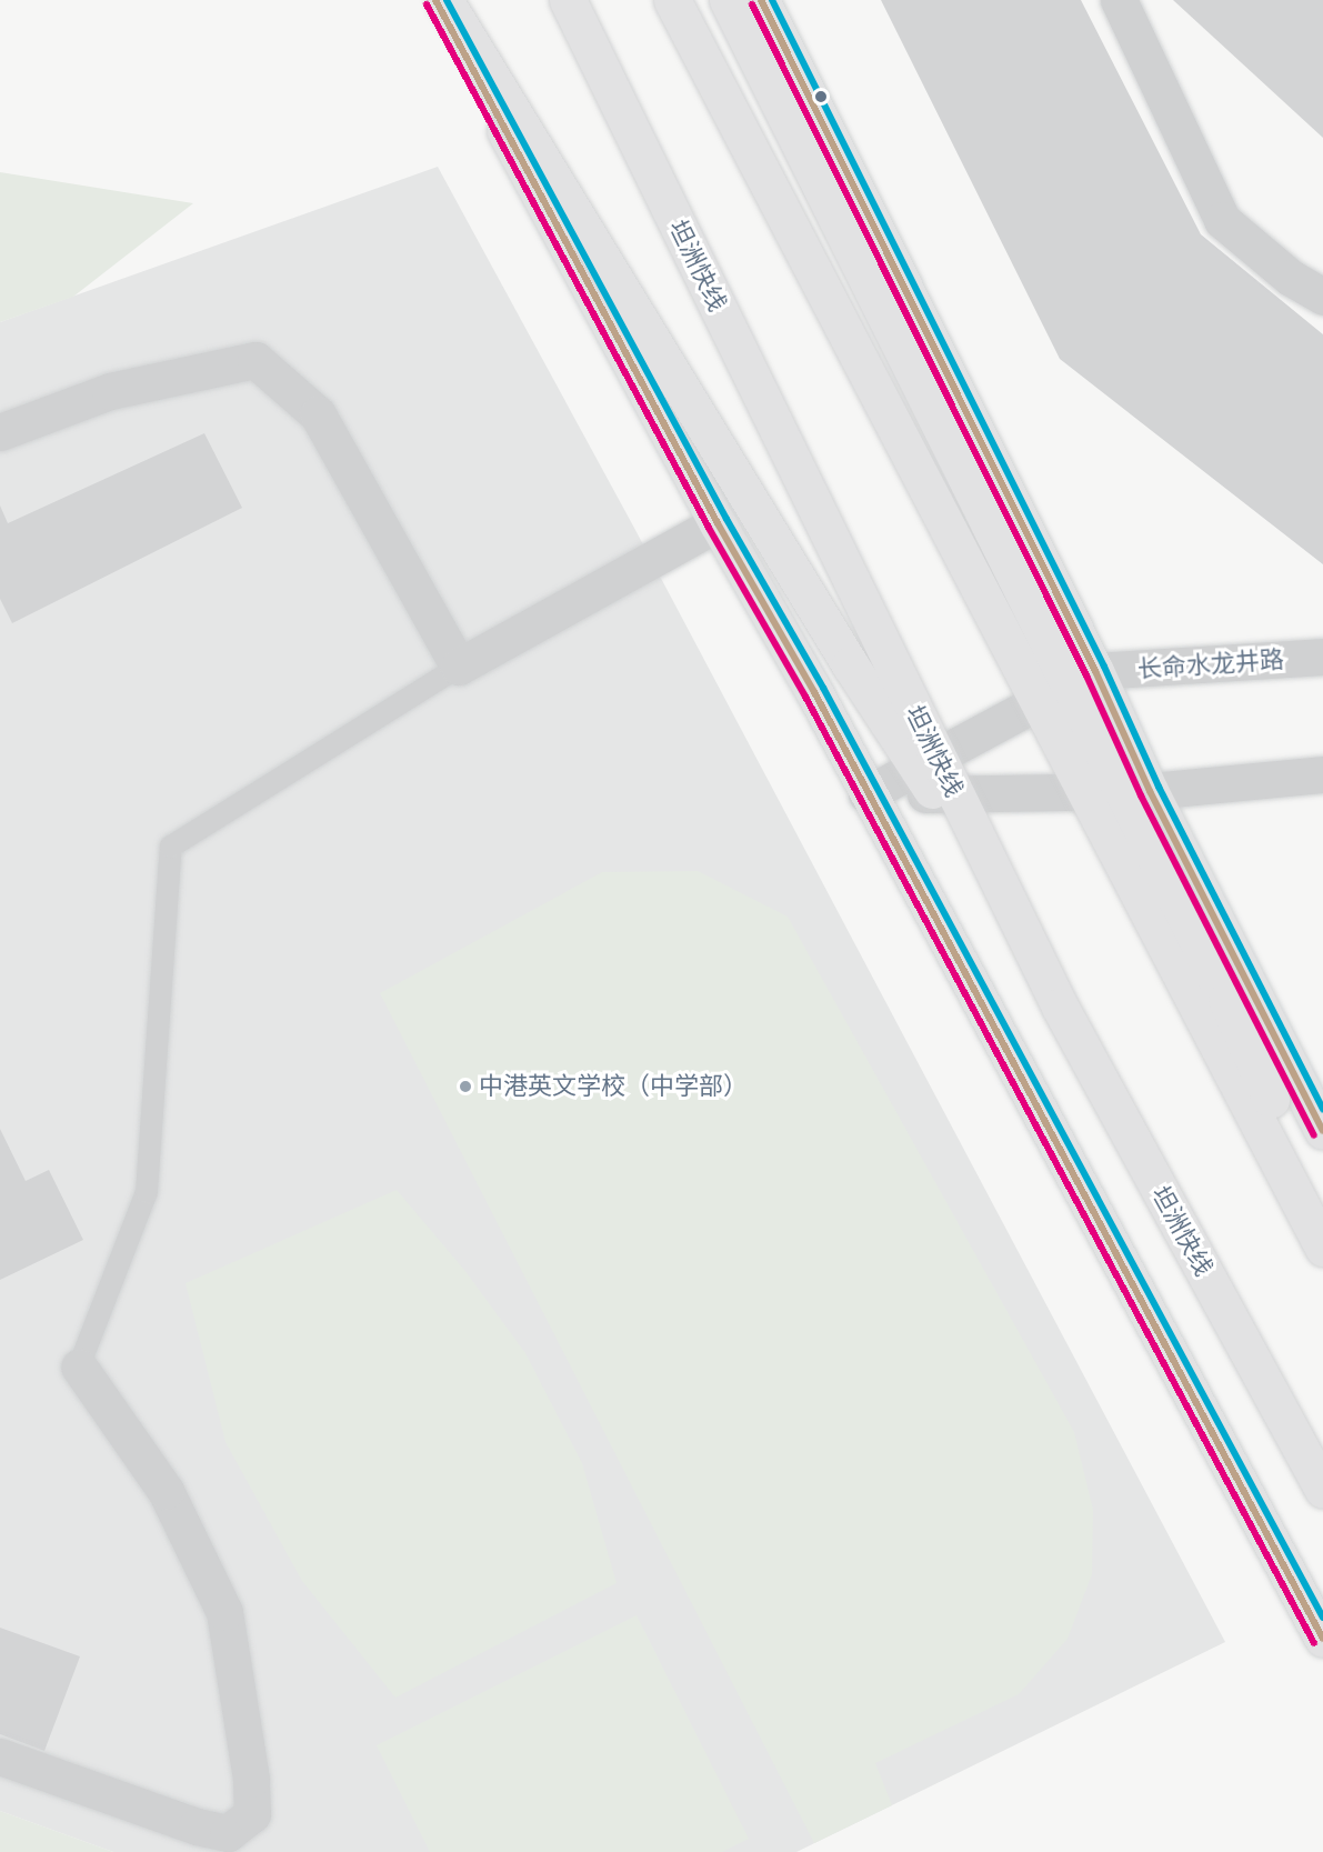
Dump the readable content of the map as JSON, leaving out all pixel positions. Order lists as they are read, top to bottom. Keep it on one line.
{"streets":{"main road":["坦洲快线"],"street":["长命水龙井路"]},"places":["中港英文学校（中学部）"]}
